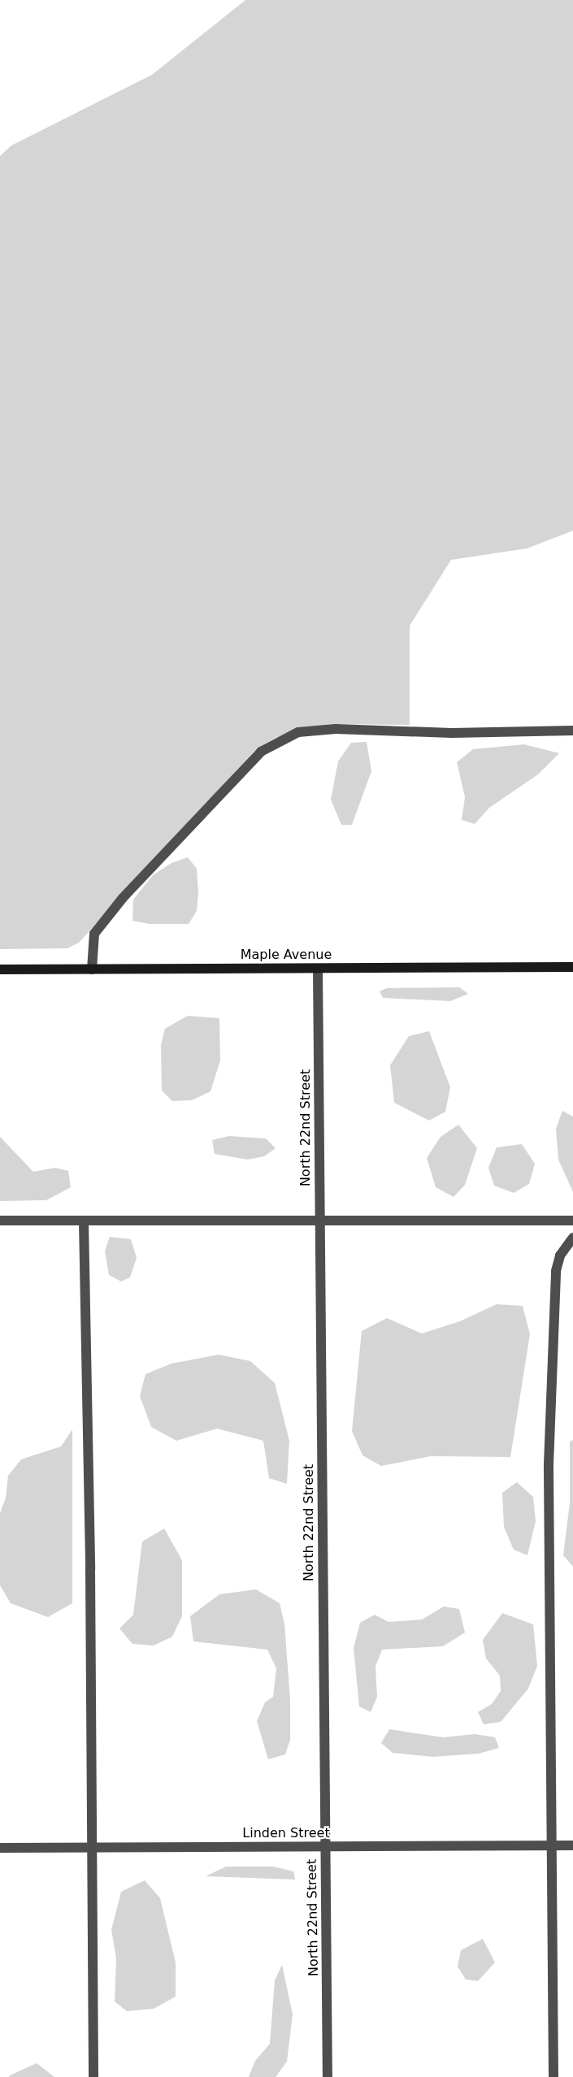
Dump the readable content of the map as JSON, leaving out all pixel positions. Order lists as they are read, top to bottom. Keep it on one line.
{"streets":{"main road":["Maple Avenue"],"street":["North 22nd Street","Linden Street"]},"crossings":[["Maple Avenue","North 22nd Street"],["North 22nd Street","Linden Street"]]}
